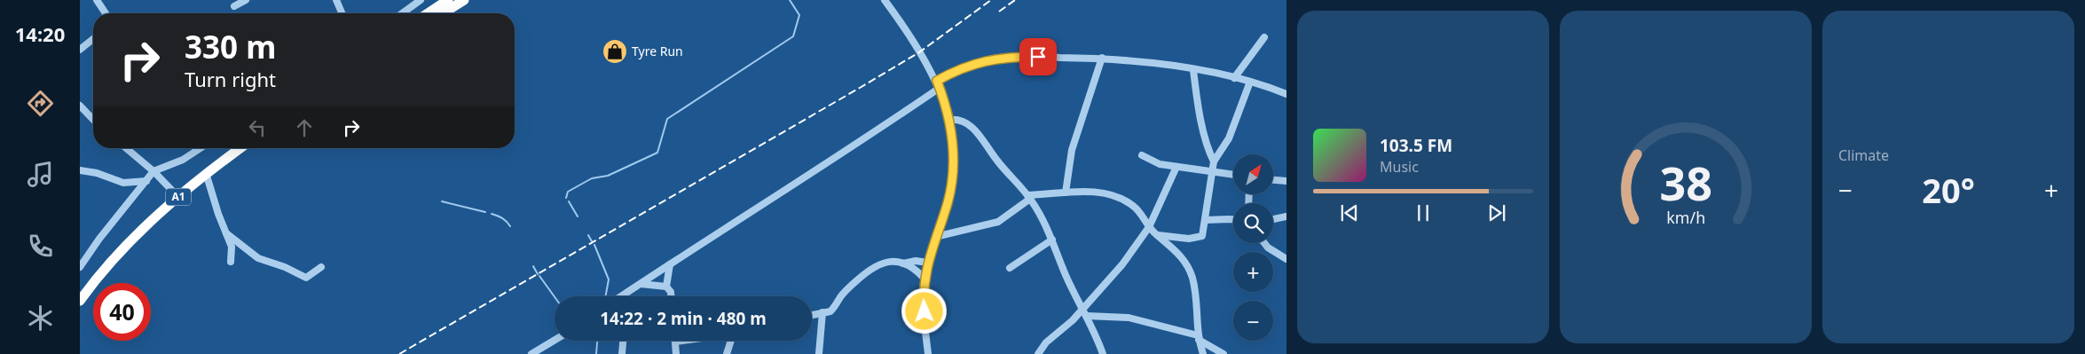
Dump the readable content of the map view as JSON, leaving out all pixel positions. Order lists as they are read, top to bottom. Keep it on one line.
{"streets":{"highway":["A1"]},"places":{"shop":["Tyre Run"]},"north":"top right","page":{"tabs":"14:20","tile":"Climate","turn":["330 m","Turn right"],"song":["103.5 FM","Music"],"map_buttons":["+","−"],"heat":["−","20°","+"],"limit":"40","trip":"14:22 · 2 min · 480 m","gauge":["38","km/h"]}}
